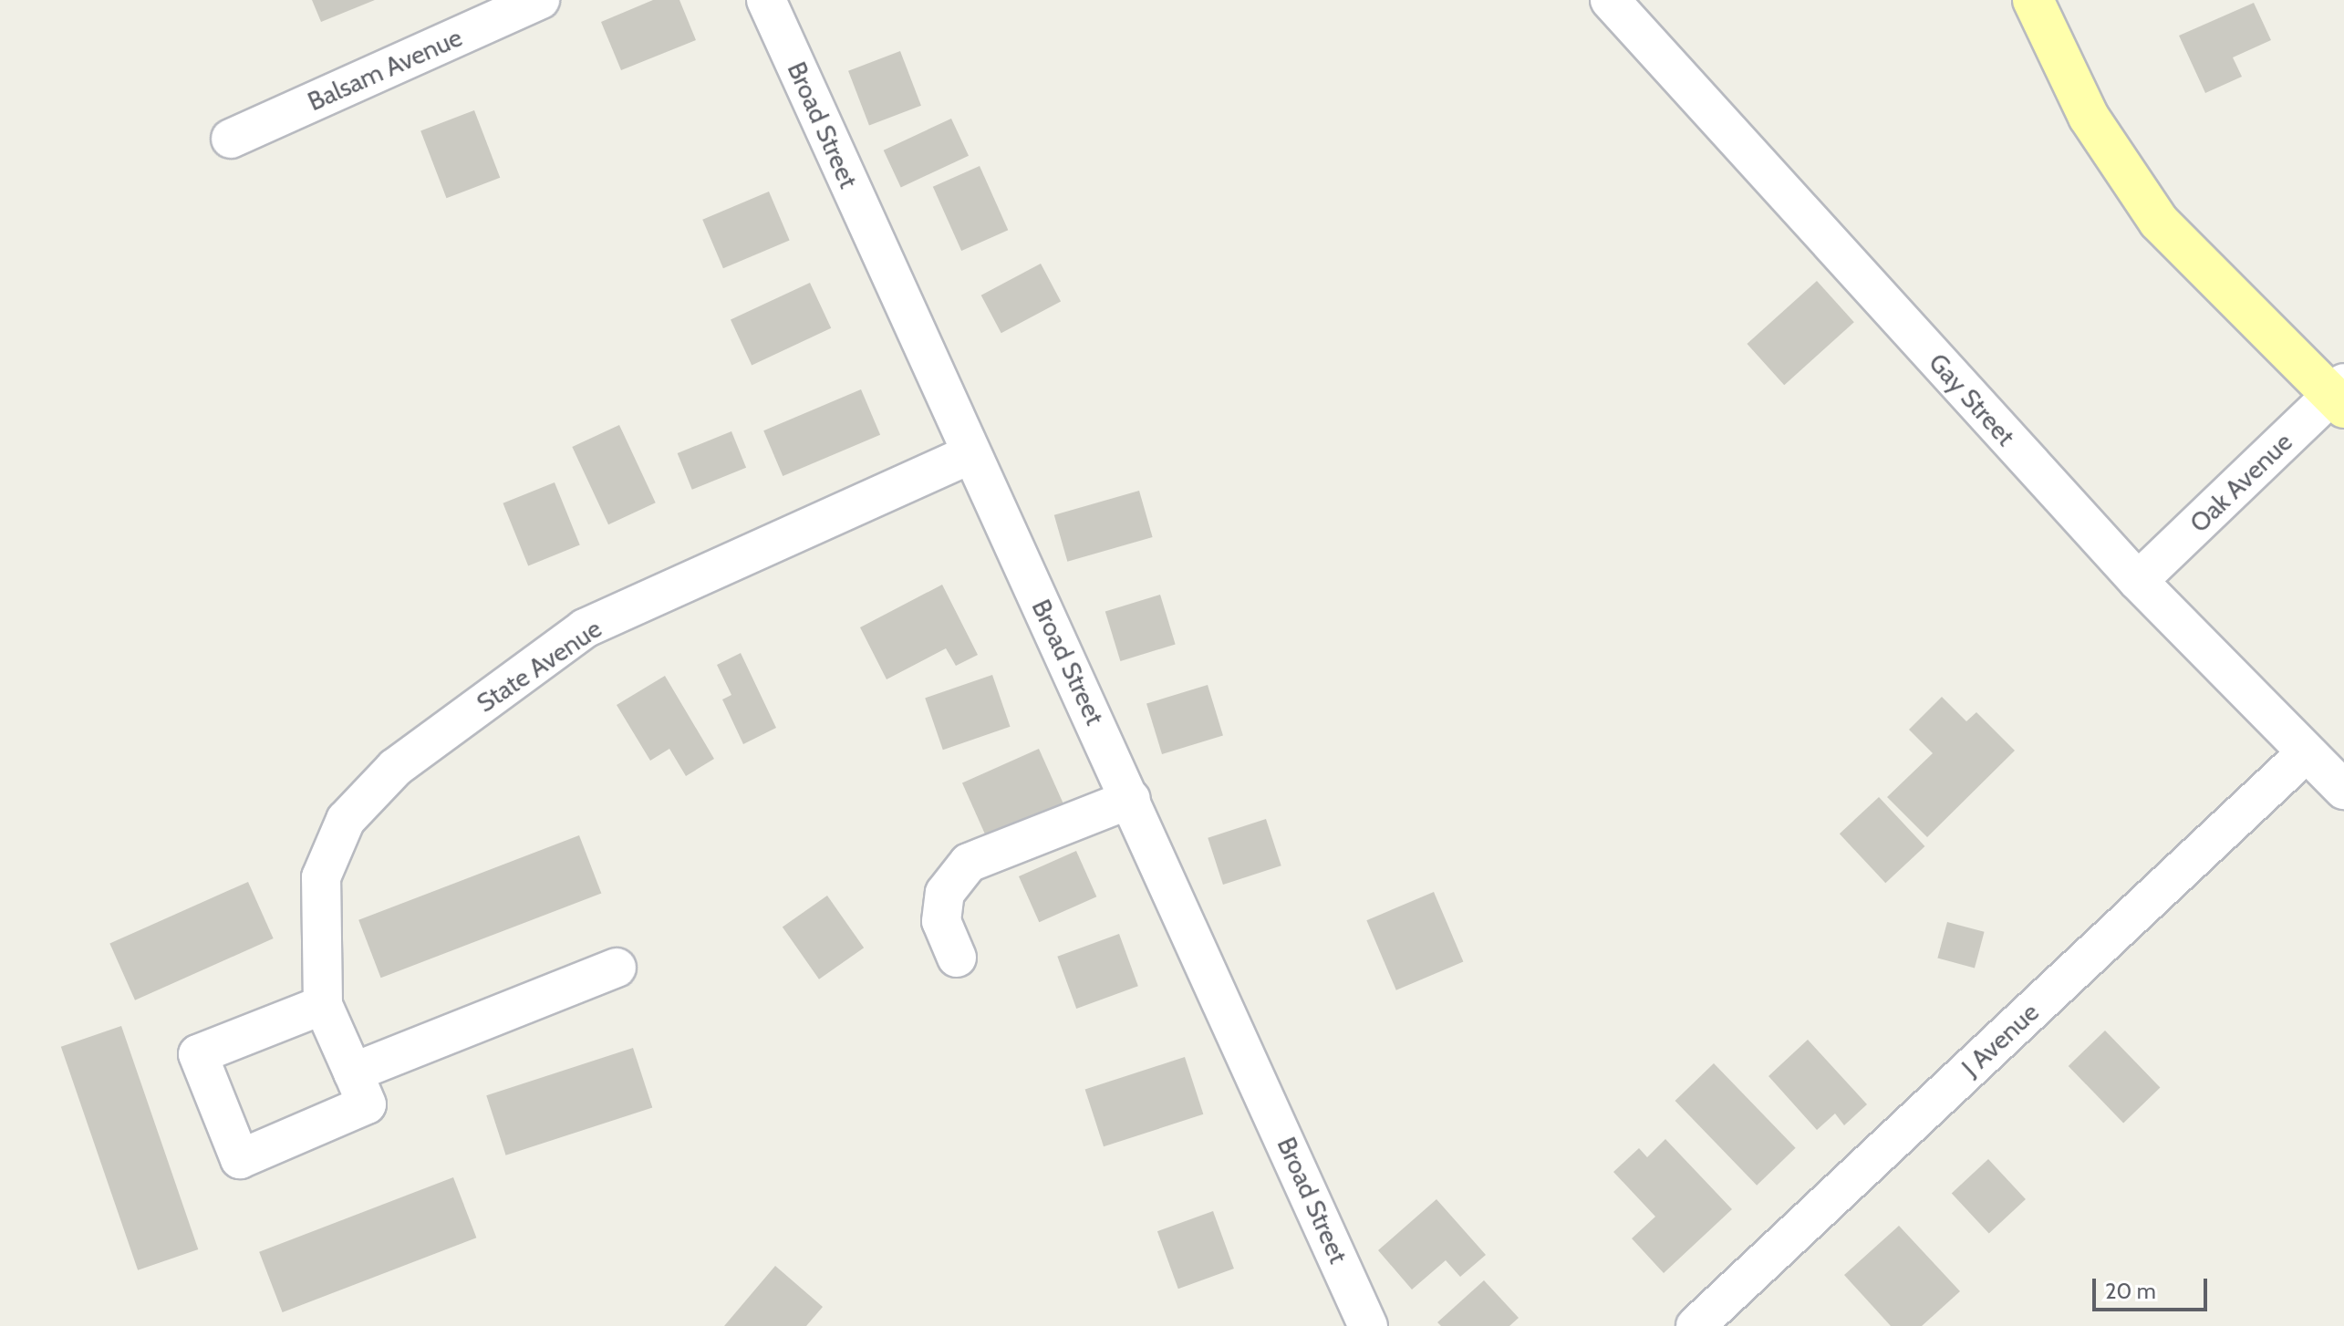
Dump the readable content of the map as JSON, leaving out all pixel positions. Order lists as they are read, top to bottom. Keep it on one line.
{"streets":{"street":["Balsam Avenue","Broad Street","Gay Street","Oak Avenue","State Avenue","J Avenue"]},"crossings":[["Broad Street","State Avenue"],["Gay Street","Oak Avenue"],["Gay Street","J Avenue"]],"scale_bar":"20 m"}
